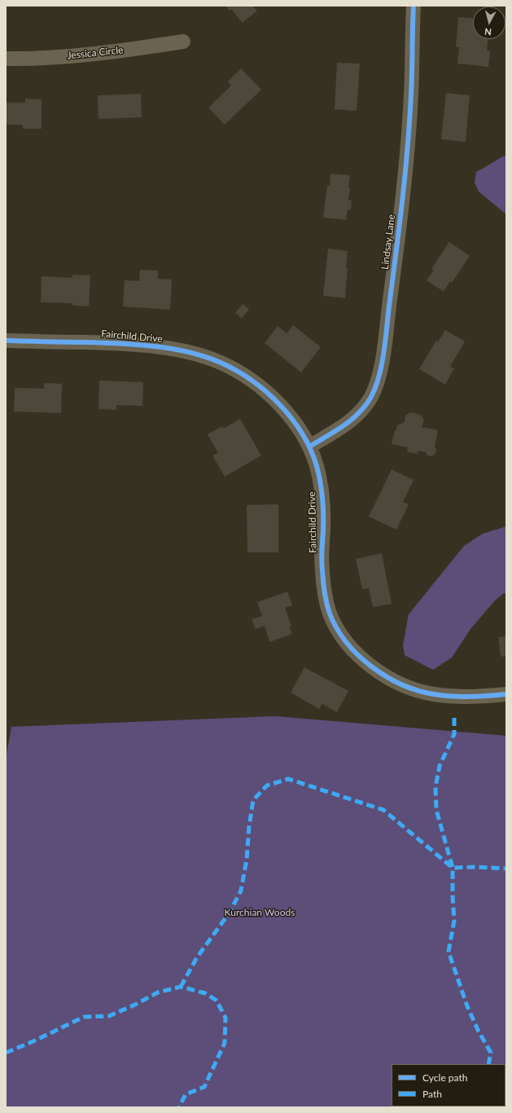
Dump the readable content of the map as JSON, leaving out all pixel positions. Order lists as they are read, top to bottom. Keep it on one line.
{"streets":{"street":["Jessica Circle","Lindsay Lane","Fairchild Drive"]},"crossings":[["Lindsay Lane","Fairchild Drive"]],"parks":["Kurchian Woods"],"legend":["Cycle path","Path"],"north":"bottom"}
